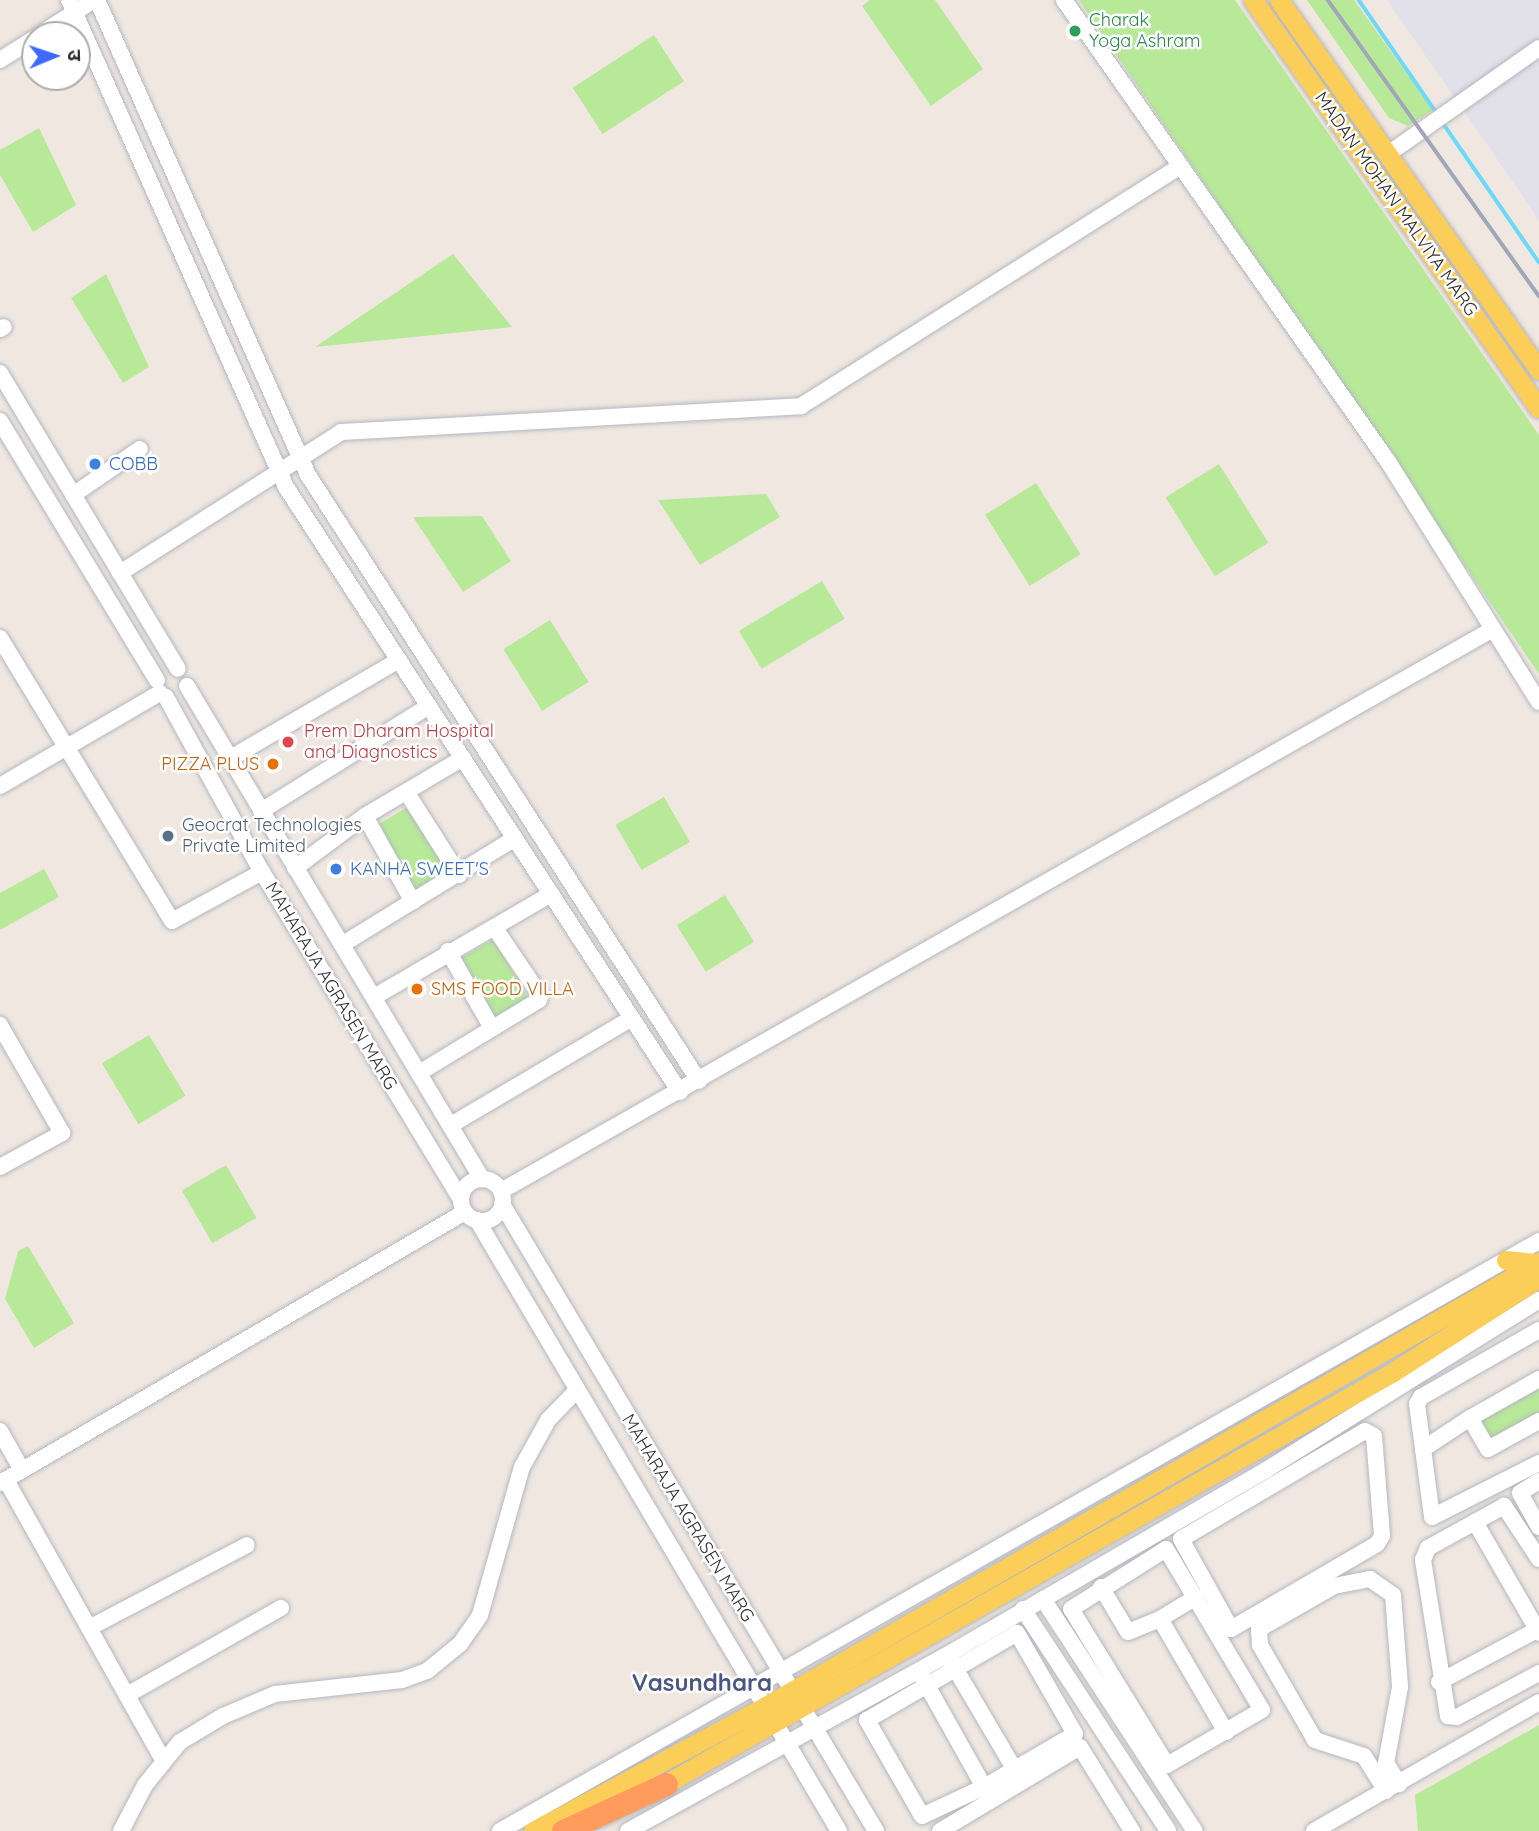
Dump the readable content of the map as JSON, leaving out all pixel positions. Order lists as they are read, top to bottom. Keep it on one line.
{"streets":{"main road":["MADAN MOHAN MALVIYA MARG"],"street":["MAHARAJA AGRASEN MARG"]},"districts":["Vasundhara"],"places":["Charak Yoga Ashram","COBB","Prem Dharam Hospital and Diagnostics","PIZZA PLUS","Geocrat Technologies Private Limited","KANHA SWEET'S","SMS FOOD VILLA"],"north":"right"}
